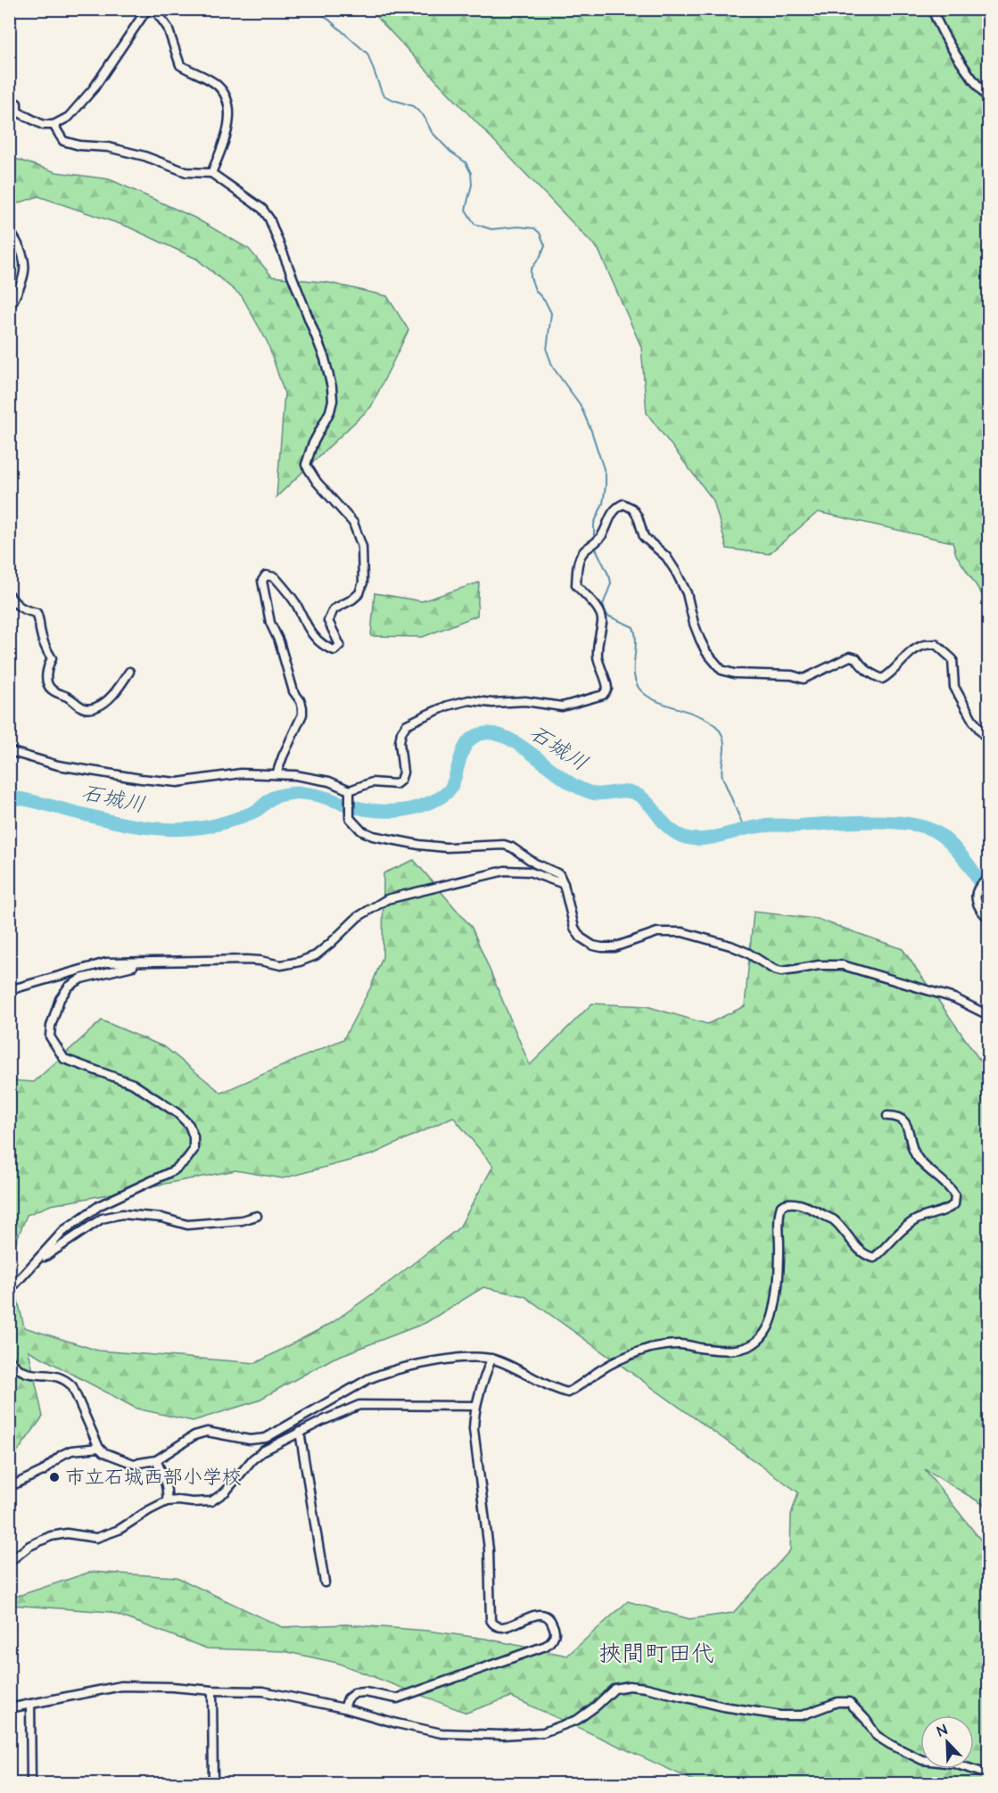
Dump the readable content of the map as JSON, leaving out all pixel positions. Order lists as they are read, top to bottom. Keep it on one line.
{"districts":["挾間町田代"],"water":["石城川"],"places":["市立石城西部小学校"],"north":"top left"}
